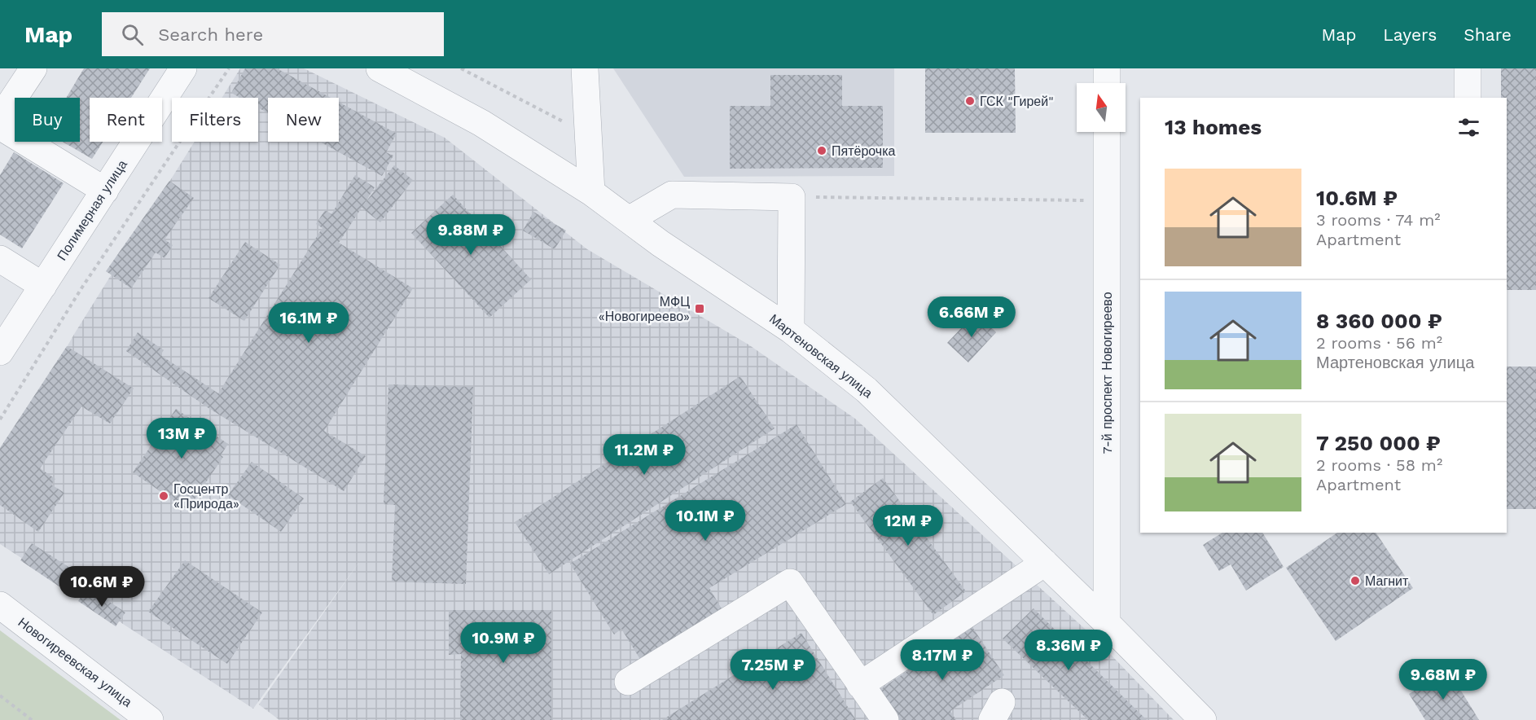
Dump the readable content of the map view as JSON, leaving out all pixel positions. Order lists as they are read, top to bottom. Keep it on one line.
{"streets":{"street":["Полимерная улица","Мартеновская улица","7-й проспект Новогиреево","Новогиреевская улица"]},"crossings":[["Мартеновская улица","7-й проспект Новогиреево"]],"places":{"other":["ГСК \"Гирей\"","Пятёрочка","Госцентр «Природа»","Магнит"],"transit":["МФЦ «Новогиреево»"]},"north":"top","page":{"header":"Map","search":"Search here","nav":["Map","Layers","Share"],"chip":["Buy","Rent","Filters","New"],"heading":"13 homes","list":[{"name":"10.6M ₽","note":"3 rooms · 74 m² · Apartment"},{"name":"8 360 000 ₽","note":"2 rooms · 56 m² · Мартеновская улица"},{"name":"7 250 000 ₽","note":"2 rooms · 58 m² · Apartment"}],"price":["9.88M ₽","6.66M ₽","16.1M ₽","13M ₽","11.2M ₽","10.1M ₽","12M ₽","10.6M ₽","10.9M ₽","8.36M ₽","8.17M ₽","7.25M ₽","9.68M ₽"]}}
